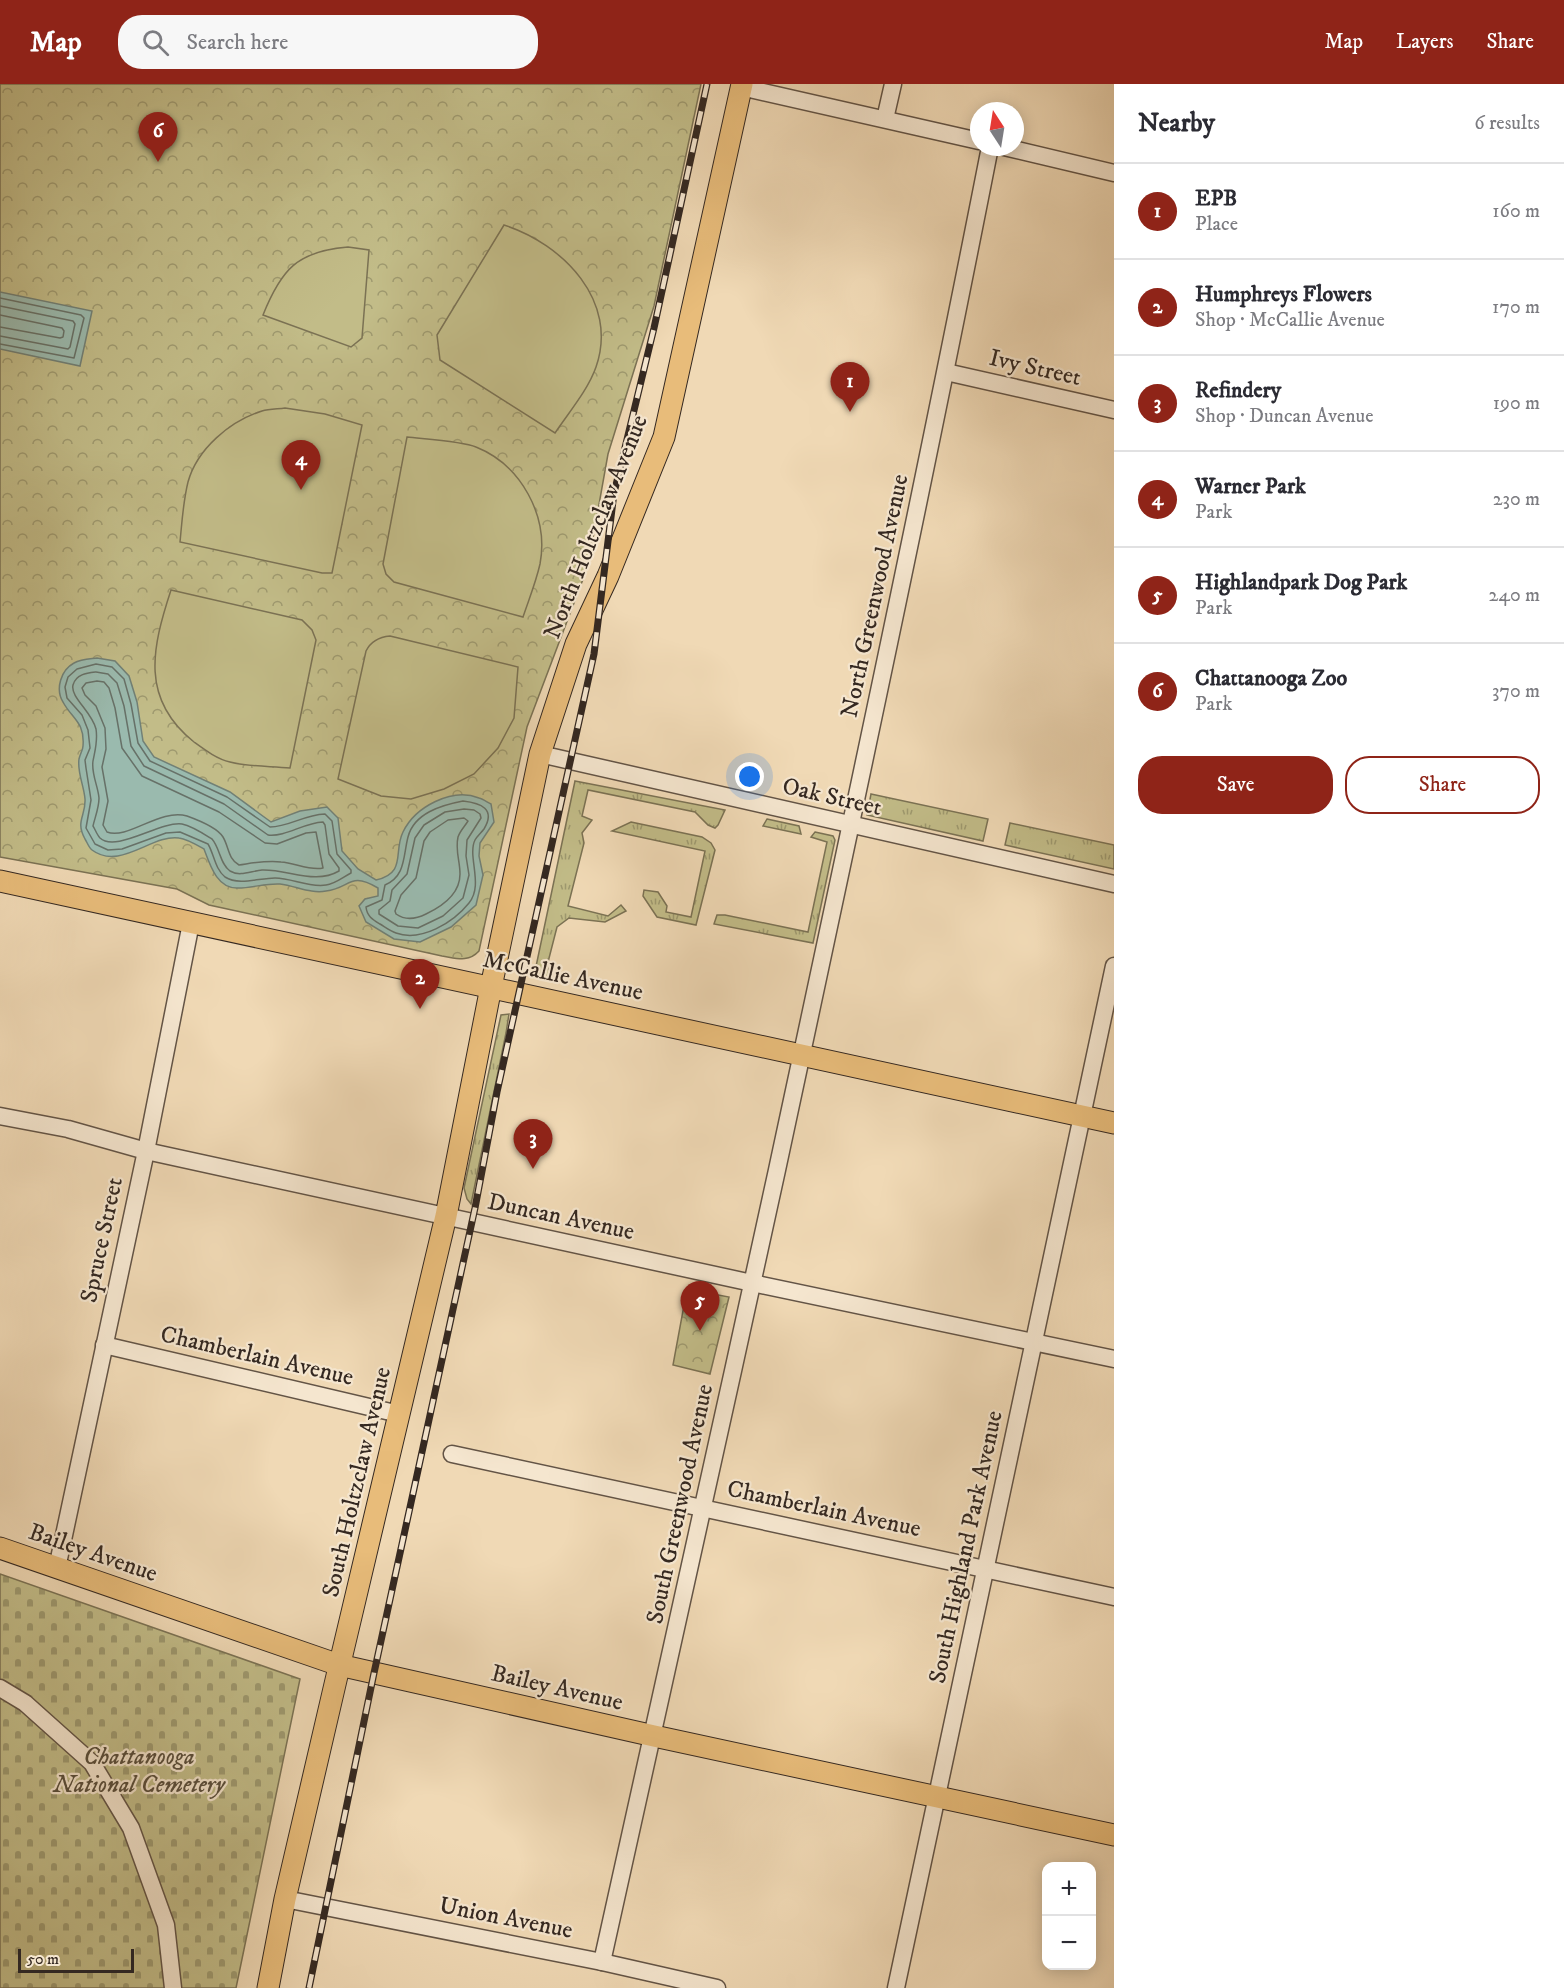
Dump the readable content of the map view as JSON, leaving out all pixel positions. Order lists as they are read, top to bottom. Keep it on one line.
{"streets":{"main road":["North Holtzclaw Avenue","McCallie Avenue","South Holtzclaw Avenue","Bailey Avenue"],"street":["Ivy Street","North Greenwood Avenue","Oak Street","Duncan Avenue","Spruce Street","Chamberlain Avenue","South Greenwood Avenue","South Highland Park Avenue","Union Avenue"]},"crossings":[["Ivy Street","North Greenwood Avenue"],["North Holtzclaw Avenue","Oak Street"],["North Holtzclaw Avenue","McCallie Avenue"],["North Holtzclaw Avenue","South Holtzclaw Avenue"],["North Greenwood Avenue","Oak Street"],["North Greenwood Avenue","McCallie Avenue"],["North Greenwood Avenue","South Greenwood Avenue"],["McCallie Avenue","Spruce Street"],["McCallie Avenue","South Holtzclaw Avenue"],["McCallie Avenue","South Greenwood Avenue"],["McCallie Avenue","South Highland Park Avenue"],["Duncan Avenue","Spruce Street"],["Duncan Avenue","South Holtzclaw Avenue"],["Duncan Avenue","South Greenwood Avenue"],["Duncan Avenue","South Highland Park Avenue"],["Spruce Street","Chamberlain Avenue"],["Spruce Street","Bailey Avenue"],["Chamberlain Avenue","South Holtzclaw Avenue"],["Chamberlain Avenue","South Greenwood Avenue"],["Chamberlain Avenue","South Highland Park Avenue"],["South Holtzclaw Avenue","Bailey Avenue"],["South Holtzclaw Avenue","Union Avenue"],["South Greenwood Avenue","Bailey Avenue"],["South Greenwood Avenue","Union Avenue"],["South Highland Park Avenue","Bailey Avenue"]],"parks":["Chattanooga National Cemetery"],"scale_bar":"50 m","north":"top","page":{"header":"Map","search":"Search here","nav":["Map","Layers","Share"],"heading":["Nearby","6 results"],"pins":["6","1","4","2","3","5"],"list":[{"mark":"1","name":"EPB","note":"Place","value":"160 m"},{"mark":"2","name":"Humphreys Flowers","note":"Shop · McCallie Avenue","value":"170 m"},{"mark":"3","name":"Refindery","note":"Shop · Duncan Avenue","value":"190 m"},{"mark":"4","name":"Warner Park","note":"Park","value":"230 m"},{"mark":"5","name":"Highlandpark Dog Park","note":"Park","value":"240 m"},{"mark":"6","name":"Chattanooga Zoo","note":"Park","value":"370 m"}],"buttons":["Save","Share"],"map_buttons":["+","−"],"scale":"50 m"}}
